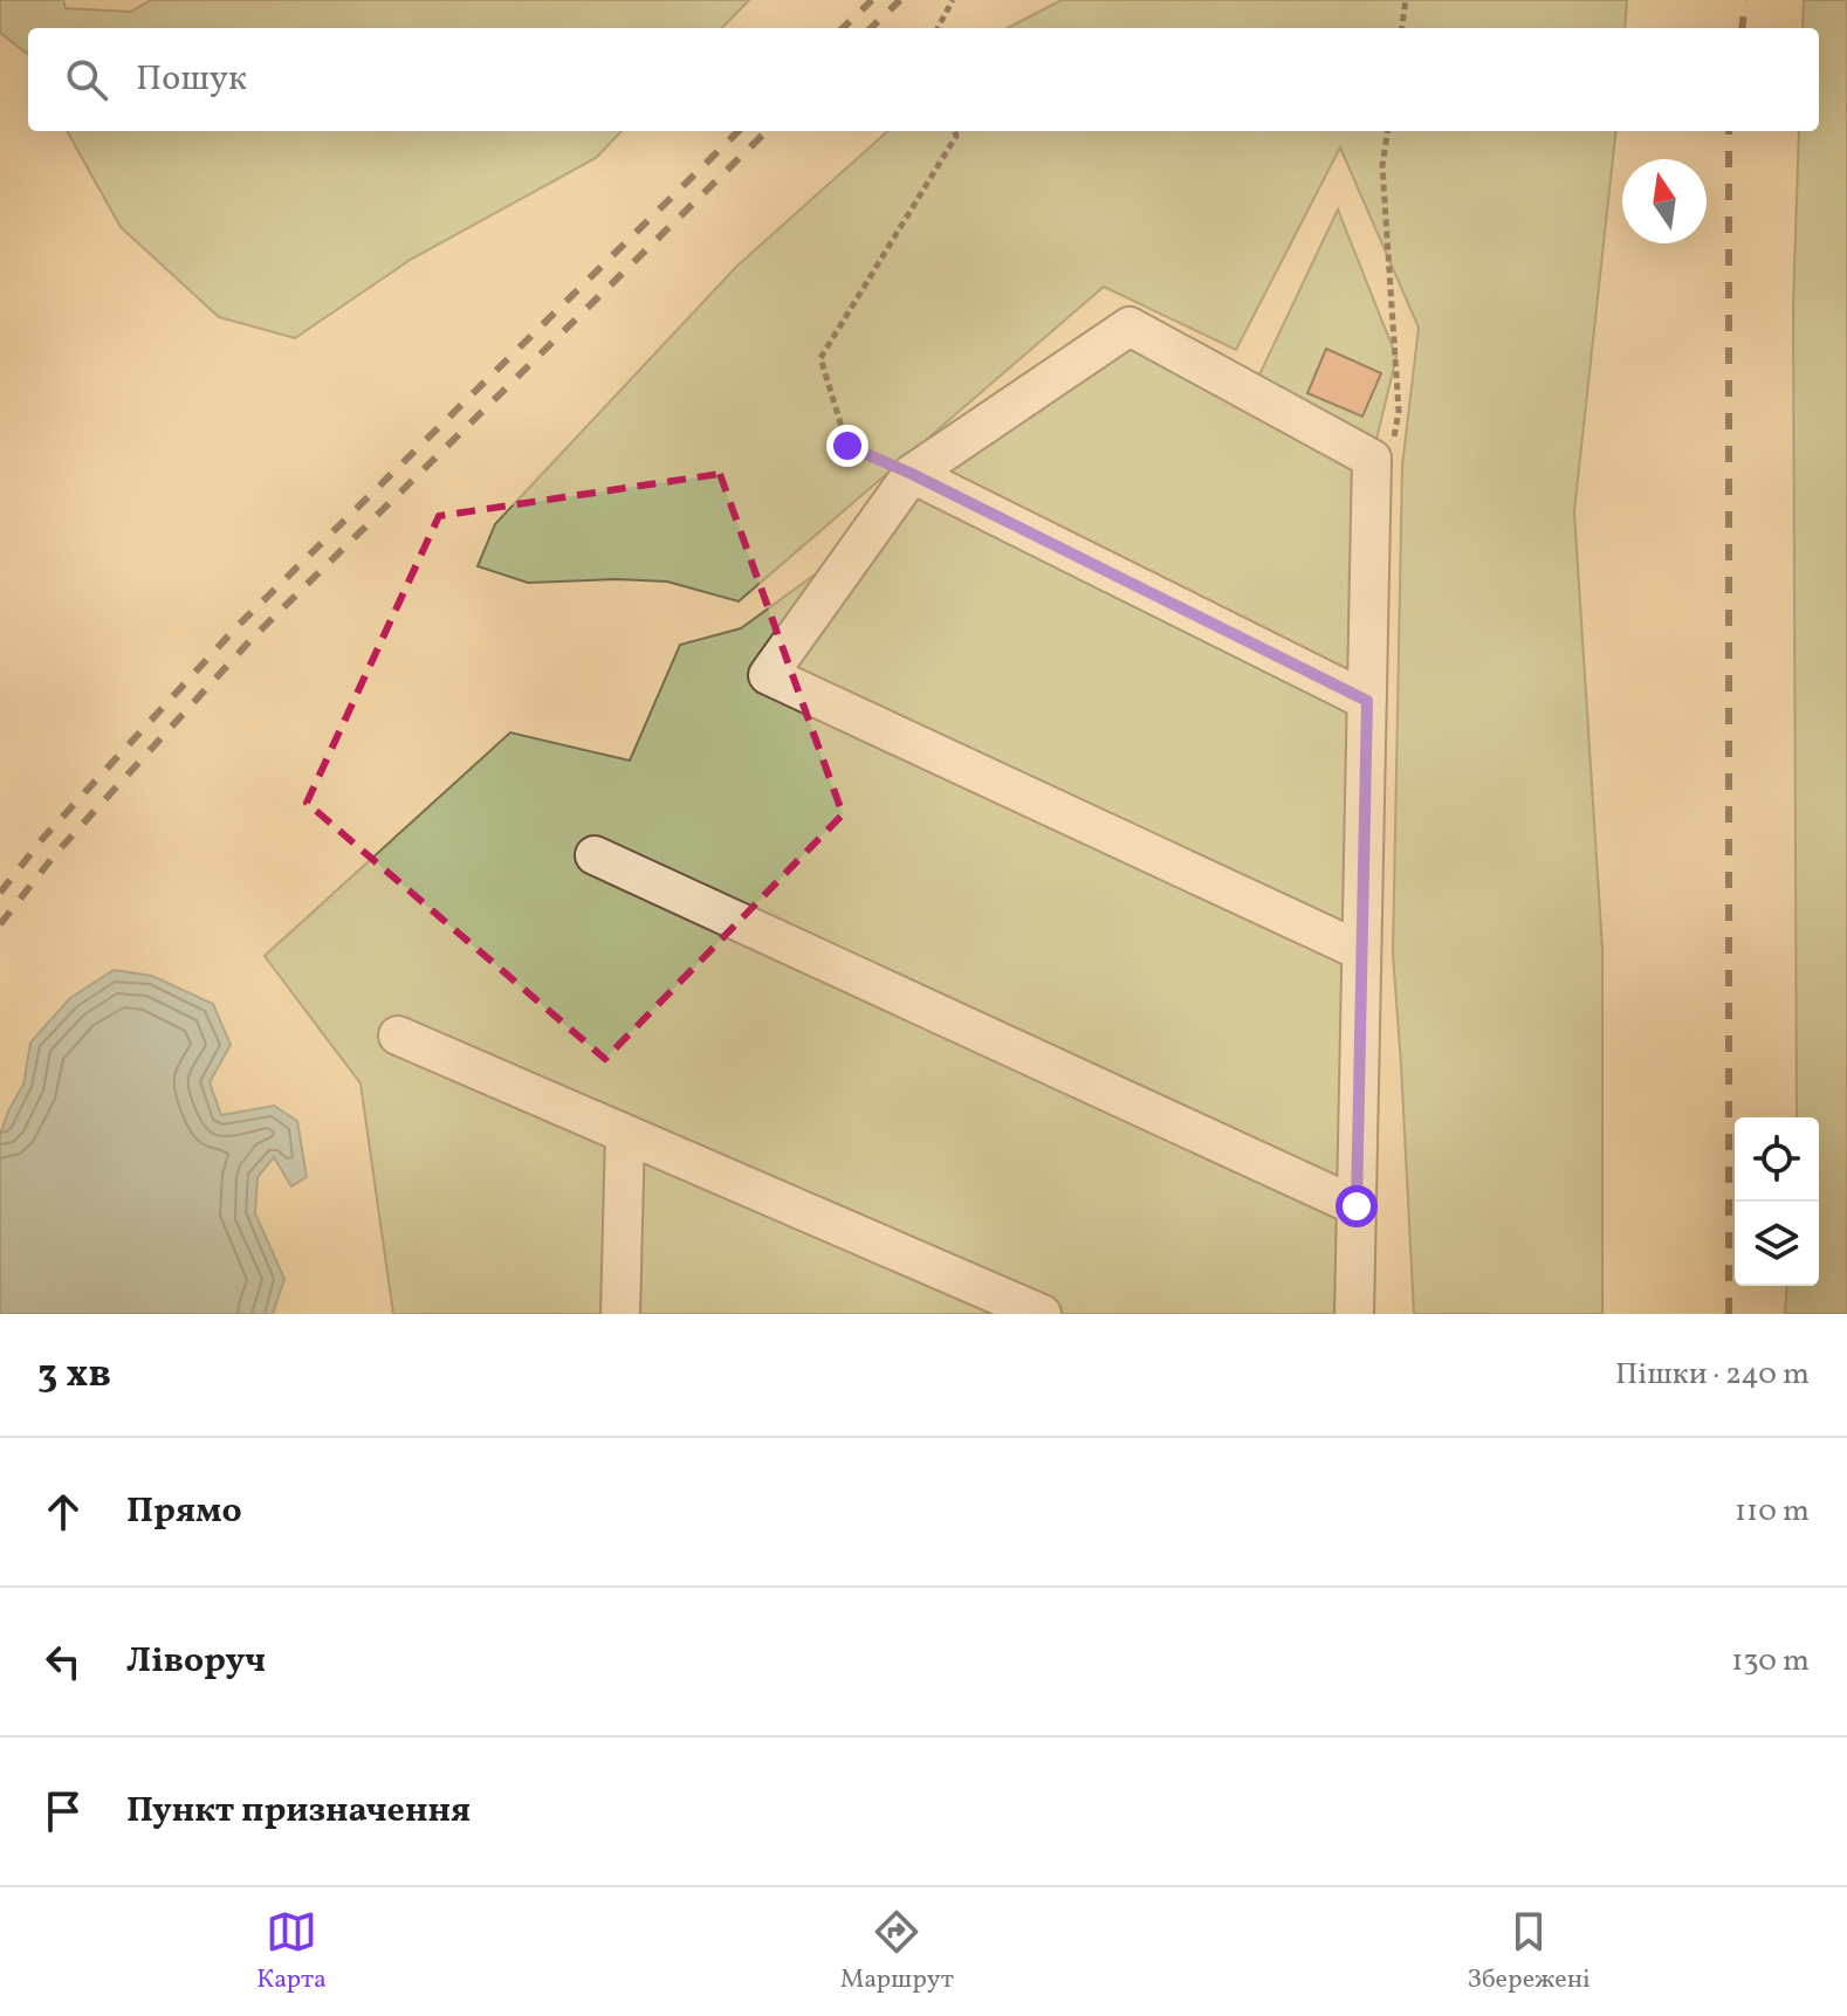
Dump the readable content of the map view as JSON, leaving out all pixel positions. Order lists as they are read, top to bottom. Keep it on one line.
{"north":"top","page":{"search":"Пошук","heading":["3 хв","Пішки · 240 m"],"list":[["Прямо","110 m"],["Ліворуч","130 m"],"Пункт призначення"],"nav":["Карта","Маршрут","Збережені"]}}
